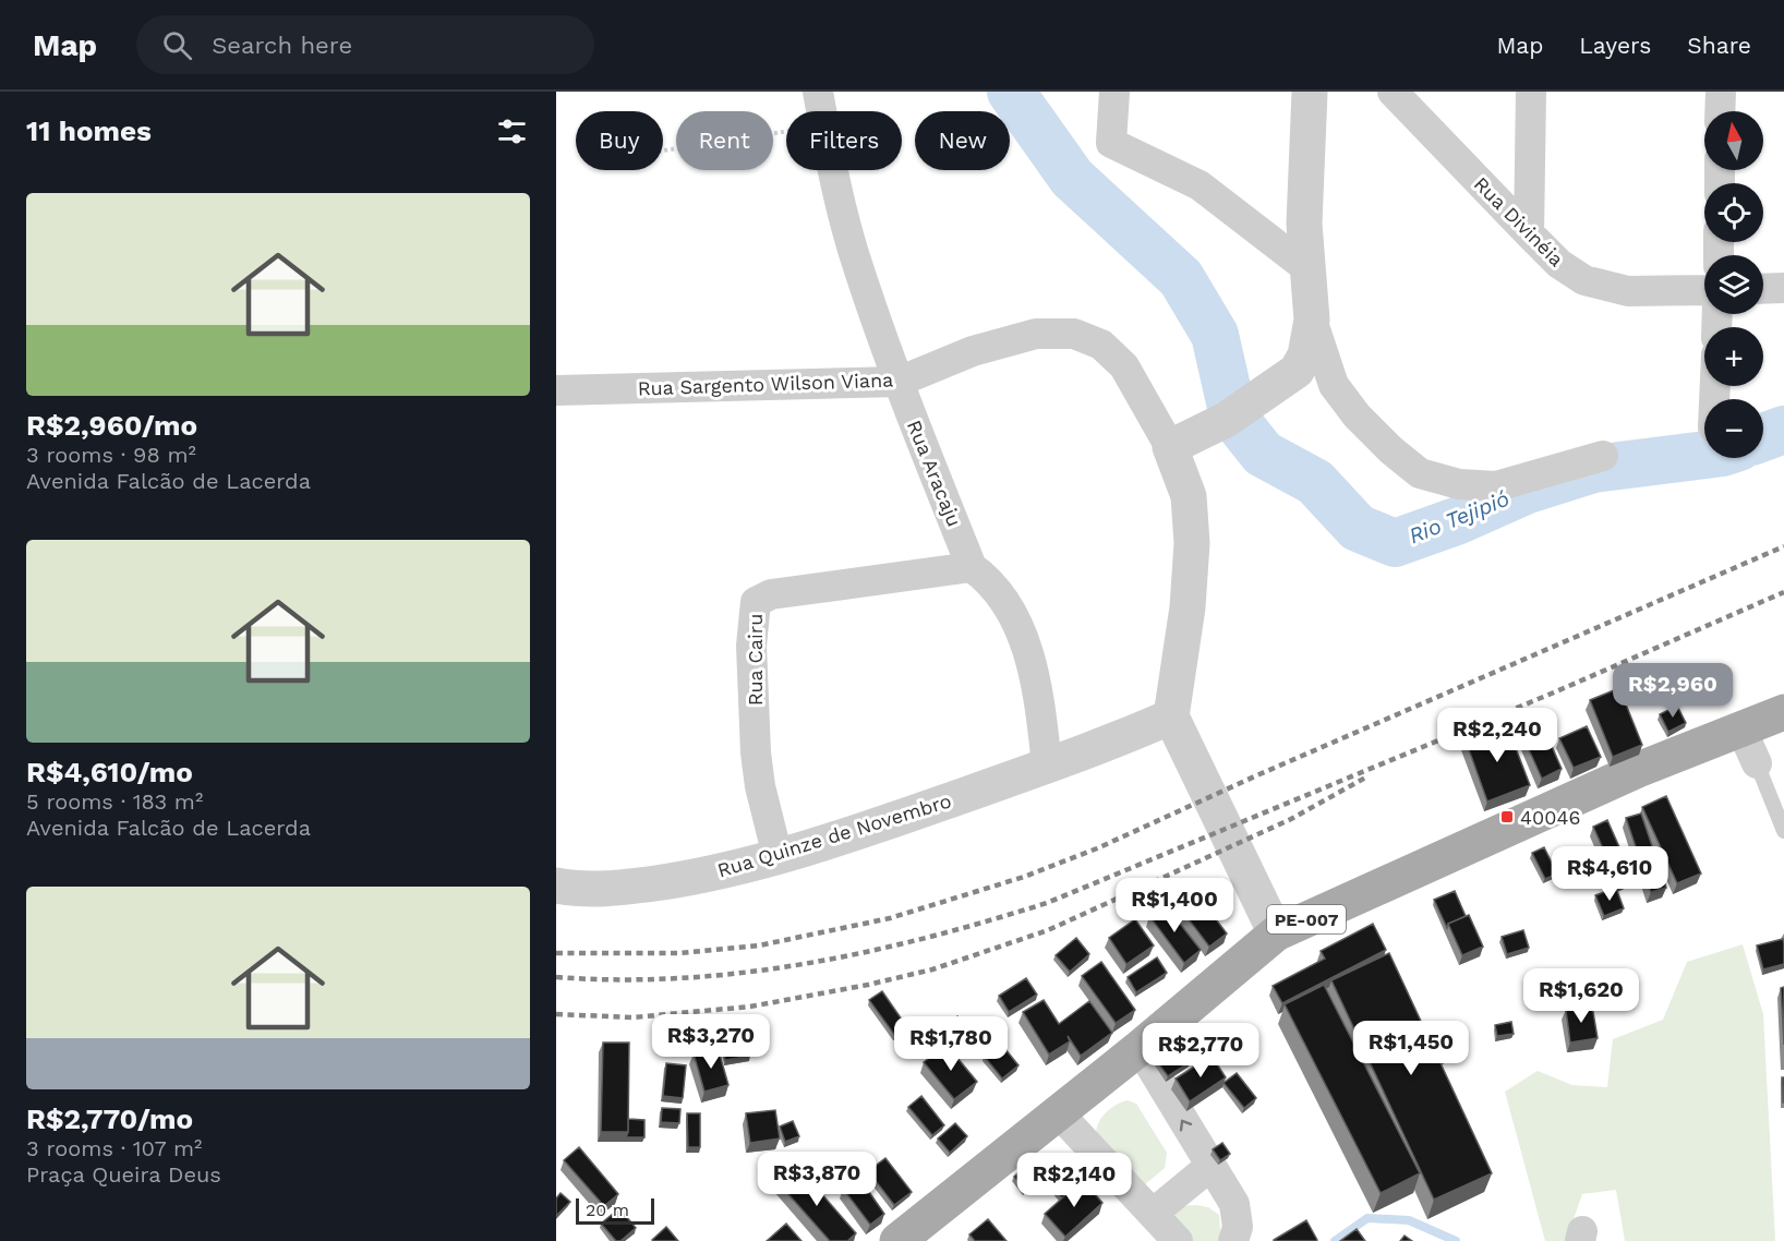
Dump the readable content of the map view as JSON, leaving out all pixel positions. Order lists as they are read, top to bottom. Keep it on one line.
{"streets":{"main road":["PE-007"],"street":["Rua Divinéia","Rua Sargento Wilson Viana","Rua Aracaju","Rua Cairu","Rua Quinze de Novembro"]},"crossings":[["Rua Sargento Wilson Viana","Rua Aracaju"],["Rua Sargento Wilson Viana","Rua Quinze de Novembro"],["Rua Aracaju","Rua Cairu"],["Rua Aracaju","Rua Quinze de Novembro"],["Rua Cairu","Rua Quinze de Novembro"]],"water":["Rio Tejipió"],"places":{"transit":["40046"]},"scale_bar":"20 m","north":"top","page":{"header":"Map","search":"Search here","nav":["Map","Layers","Share"],"heading":"11 homes","map_buttons":["+","−"],"chip":["Buy","Rent","Filters","New"],"list":[{"name":"R$2,960/mo","note":"3 rooms · 98 m² · Avenida Falcão de Lacerda"},{"name":"R$4,610/mo","note":"5 rooms · 183 m² · Avenida Falcão de Lacerda"},{"name":"R$2,770/mo","note":"3 rooms · 107 m² · Praça Queira Deus"}],"price":["R$2,960","R$2,240","R$4,610","R$1,400","R$1,620","R$3,270","R$1,780","R$1,450","R$2,770","R$3,870","R$2,140"],"scale":"20 m"}}
